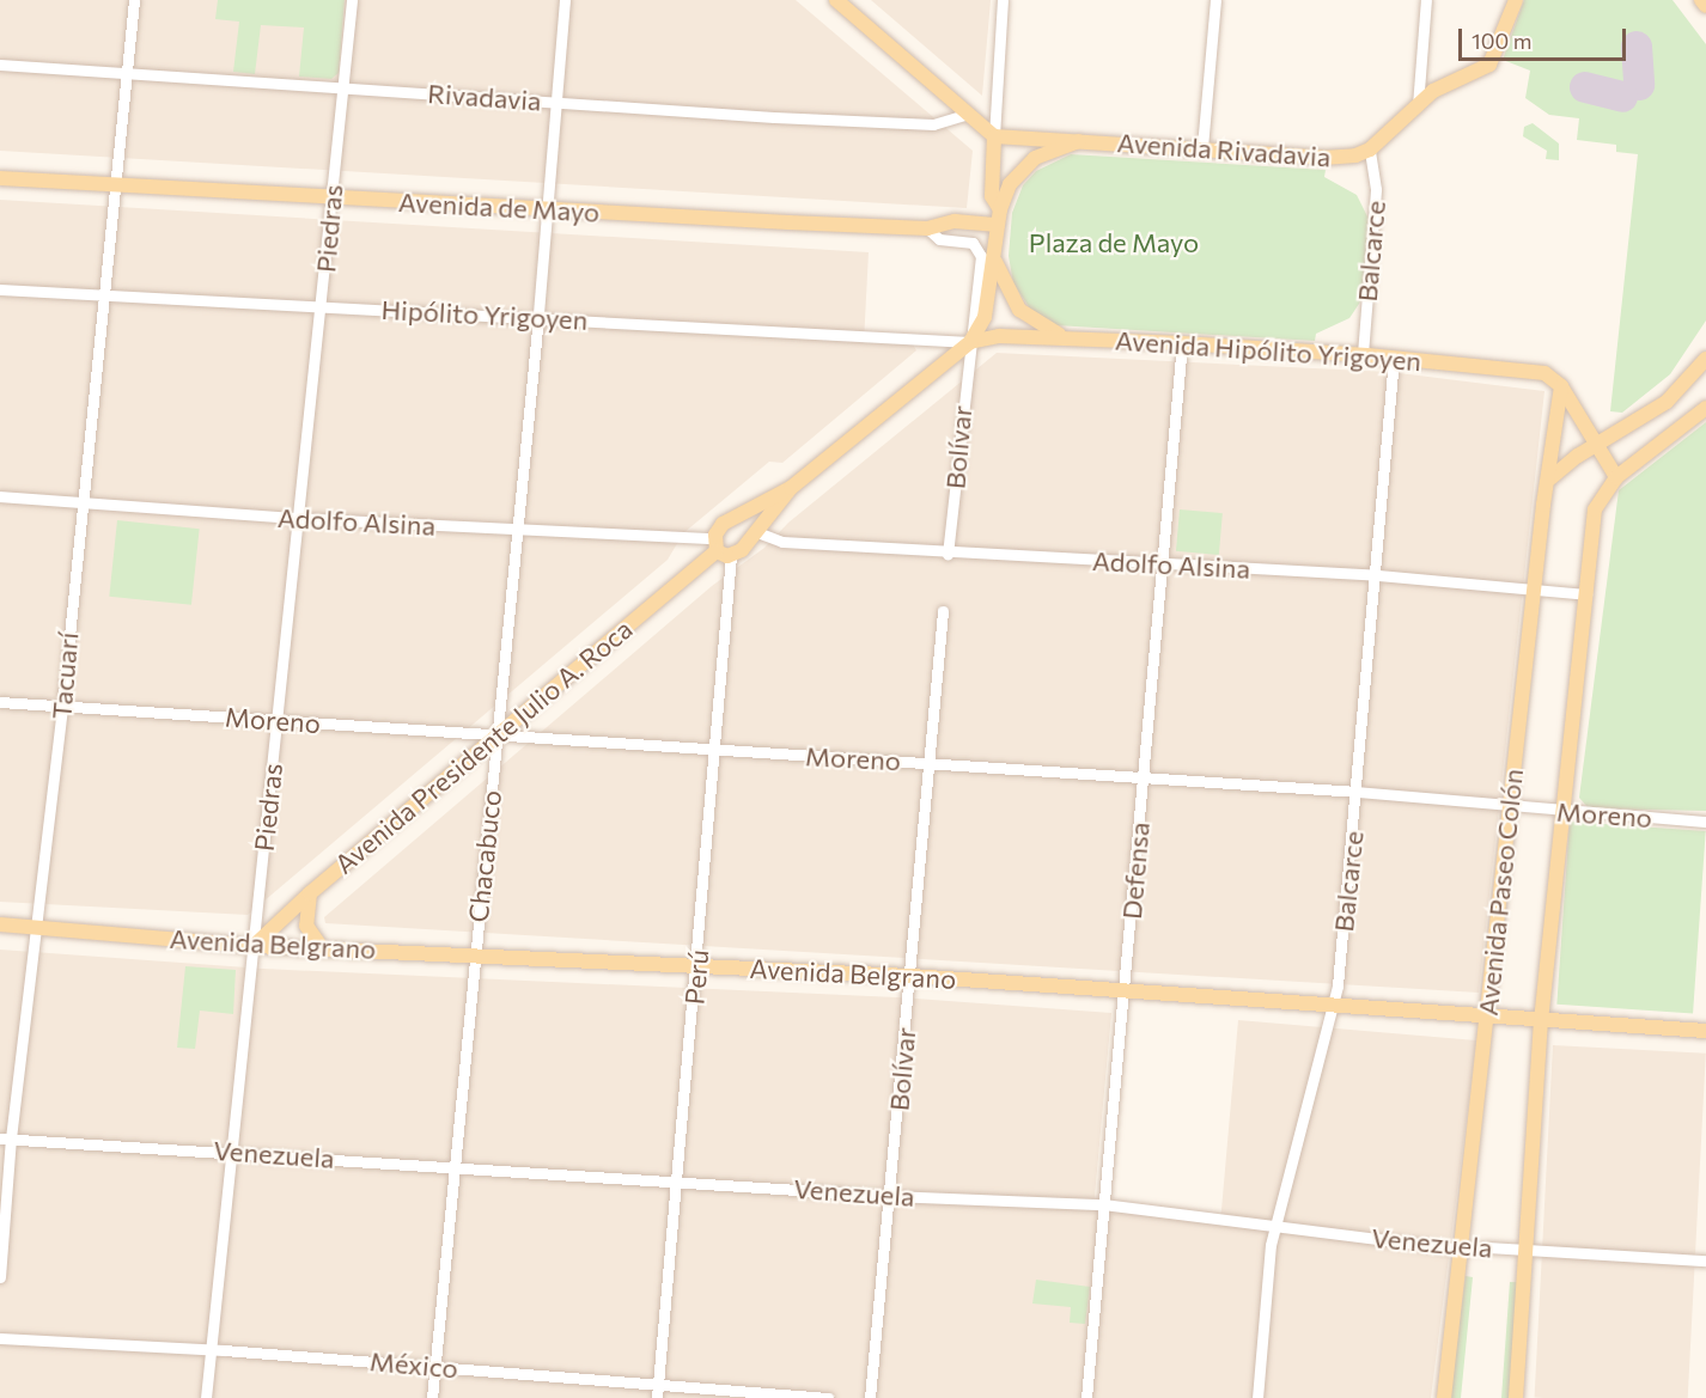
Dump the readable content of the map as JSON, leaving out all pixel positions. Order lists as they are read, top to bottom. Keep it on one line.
{"streets":{"main road":["Avenida Rivadavia","Avenida de Mayo","Avenida Hipólito Yrigoyen","Bolívar","Avenida Presidente Julio A. Roca","Avenida Paseo Colón","Avenida Belgrano"],"street":["Rivadavia","Piedras","Balcarce","Hipólito Yrigoyen","Adolfo Alsina","Tacuarí","Moreno","Chacabuco","Defensa","Perú","Venezuela","México"]},"crossings":[["Rivadavia","Piedras"],["Rivadavia","Tacuarí"],["Rivadavia","Chacabuco"],["Avenida Rivadavia","Balcarce"],["Avenida Rivadavia","Bolívar"],["Avenida de Mayo","Piedras"],["Avenida de Mayo","Bolívar"],["Avenida de Mayo","Tacuarí"],["Avenida de Mayo","Chacabuco"],["Piedras","Hipólito Yrigoyen"],["Piedras","Adolfo Alsina"],["Piedras","Moreno"],["Piedras","Avenida Presidente Julio A. Roca"],["Piedras","Avenida Belgrano"],["Piedras","Venezuela"],["Piedras","México"],["Balcarce","Avenida Hipólito Yrigoyen"],["Balcarce","Adolfo Alsina"],["Balcarce","Moreno"],["Balcarce","Avenida Belgrano"],["Balcarce","Venezuela"],["Hipólito Yrigoyen","Avenida Hipólito Yrigoyen"],["Hipólito Yrigoyen","Bolívar"],["Hipólito Yrigoyen","Tacuarí"],["Hipólito Yrigoyen","Avenida Presidente Julio A. Roca"],["Hipólito Yrigoyen","Chacabuco"],["Avenida Hipólito Yrigoyen","Bolívar"],["Avenida Hipólito Yrigoyen","Avenida Presidente Julio A. Roca"],["Avenida Hipólito Yrigoyen","Defensa"],["Avenida Hipólito Yrigoyen","Avenida Paseo Colón"],["Bolívar","Adolfo Alsina"],["Bolívar","Moreno"],["Bolívar","Avenida Presidente Julio A. Roca"],["Bolívar","Avenida Belgrano"],["Bolívar","Venezuela"],["Adolfo Alsina","Tacuarí"],["Adolfo Alsina","Avenida Presidente Julio A. Roca"],["Adolfo Alsina","Chacabuco"],["Adolfo Alsina","Defensa"],["Adolfo Alsina","Avenida Paseo Colón"],["Adolfo Alsina","Perú"],["Tacuarí","Moreno"],["Tacuarí","Avenida Belgrano"],["Tacuarí","Venezuela"],["Moreno","Avenida Presidente Julio A. Roca"],["Moreno","Chacabuco"],["Moreno","Defensa"],["Moreno","Avenida Paseo Colón"],["Moreno","Perú"],["Avenida Presidente Julio A. Roca","Chacabuco"],["Avenida Presidente Julio A. Roca","Avenida Belgrano"],["Avenida Presidente Julio A. Roca","Perú"],["Chacabuco","Avenida Belgrano"],["Chacabuco","Venezuela"],["Chacabuco","México"],["Defensa","Avenida Belgrano"],["Defensa","Venezuela"],["Avenida Paseo Colón","Avenida Belgrano"],["Avenida Paseo Colón","Venezuela"],["Avenida Belgrano","Perú"],["Perú","Venezuela"],["Perú","México"]],"parks":["Plaza de Mayo"],"scale_bar":"100 m"}
